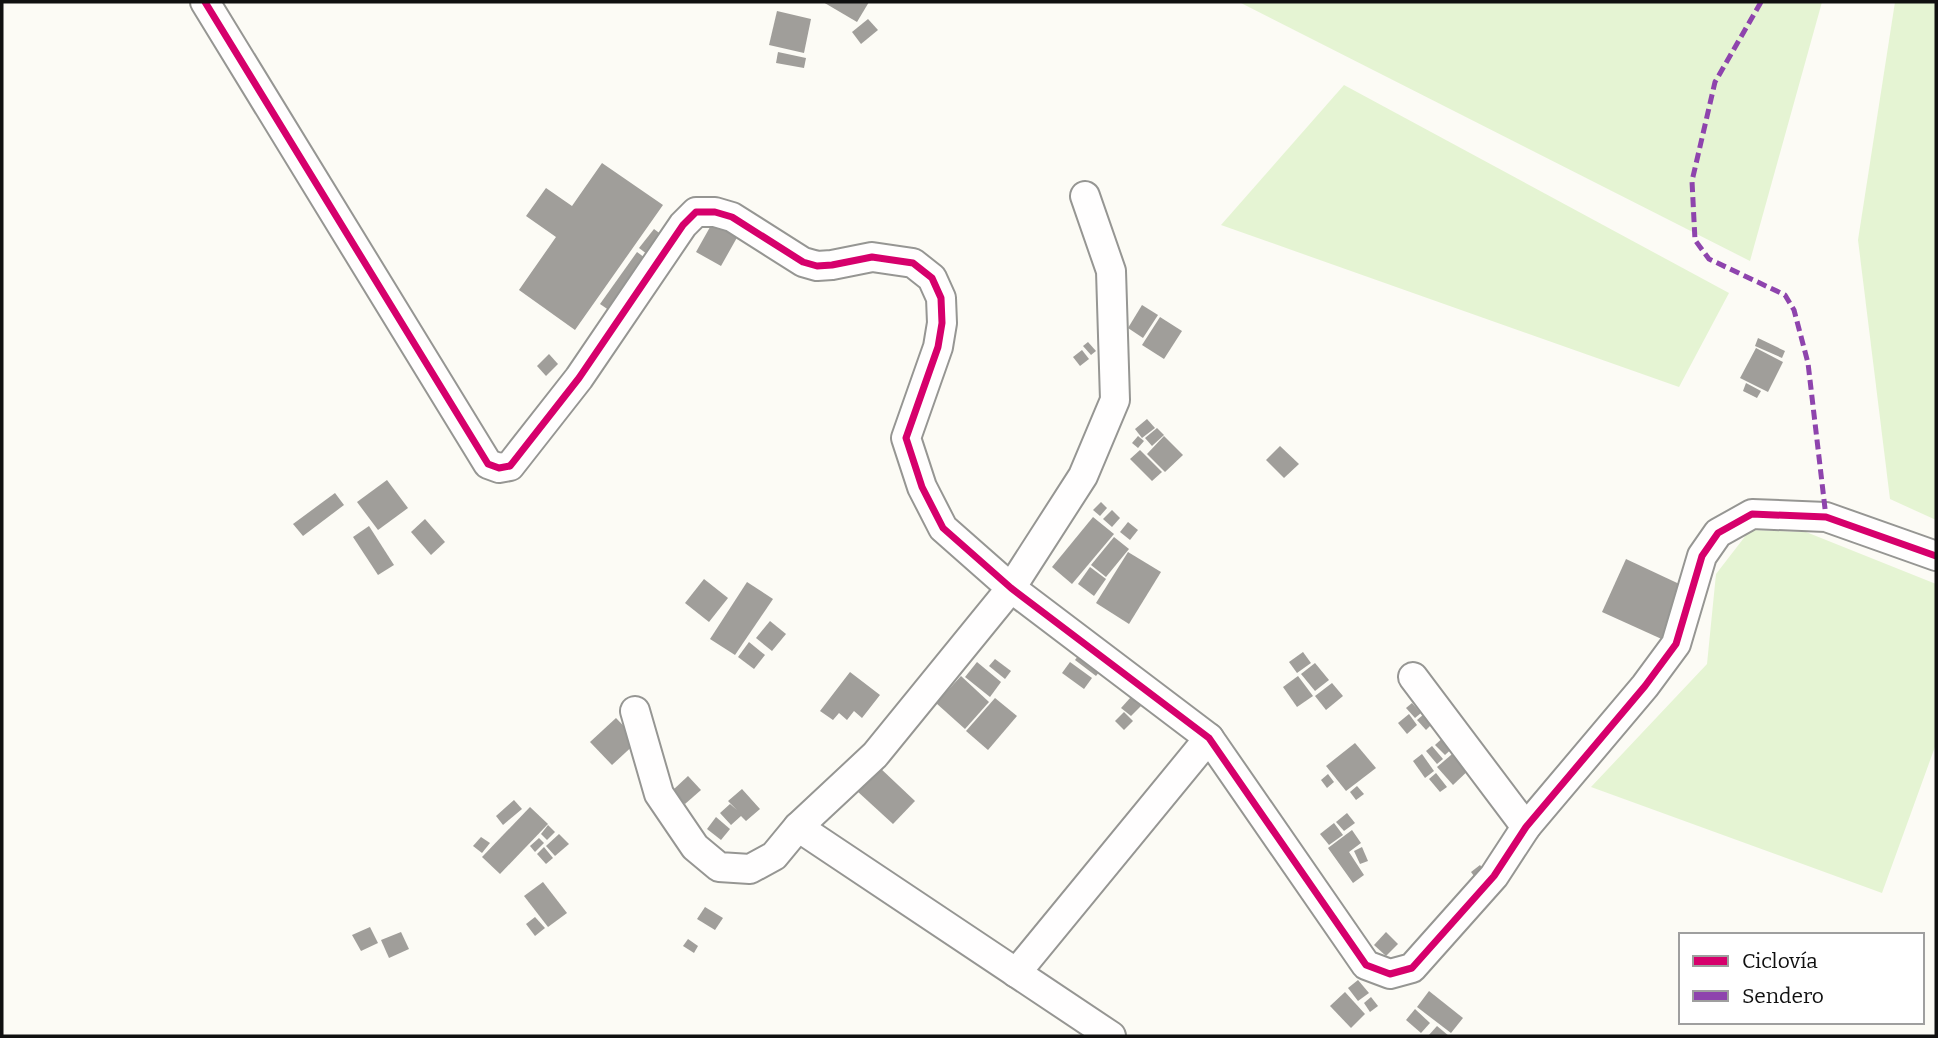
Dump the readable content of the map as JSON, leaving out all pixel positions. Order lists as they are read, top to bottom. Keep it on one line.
{"legend":["Ciclovía","Sendero"]}
